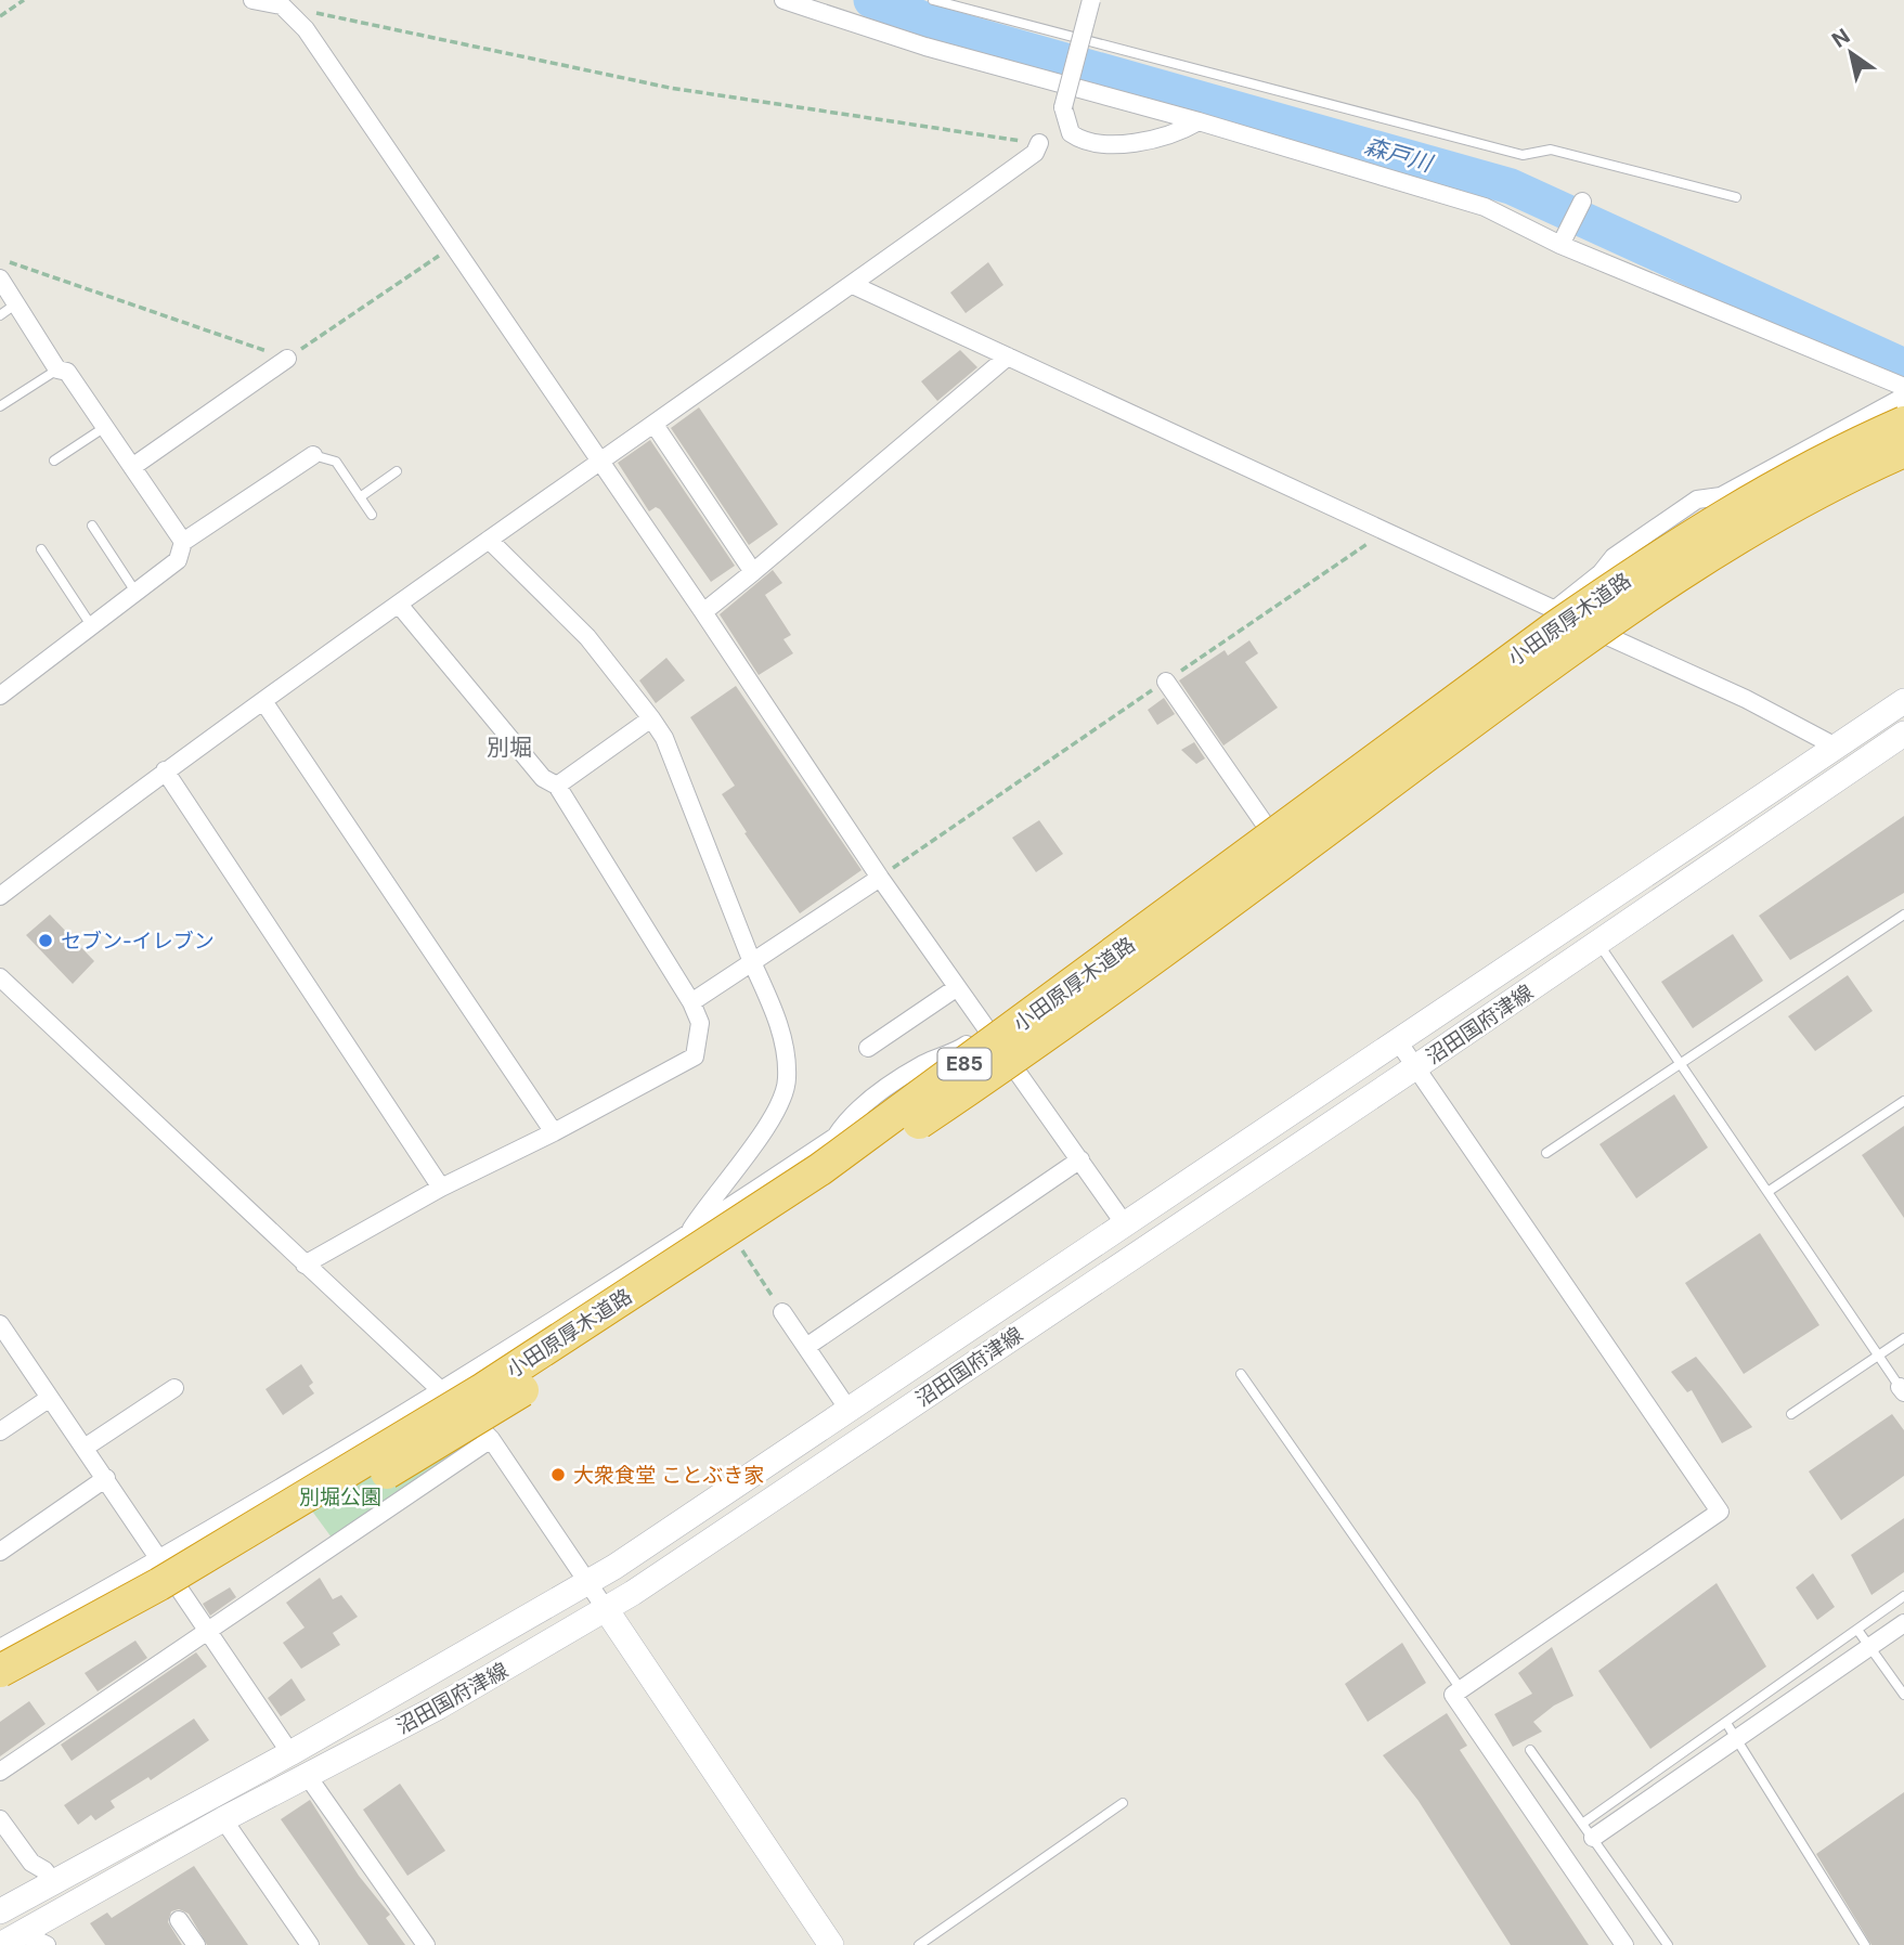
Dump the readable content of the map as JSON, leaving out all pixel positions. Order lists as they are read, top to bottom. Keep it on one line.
{"streets":{"highway":["小田原厚木道路","E85"],"main road":["沼田国府津線"]},"districts":["別堀"],"water":["森戸川"],"parks":["別堀公園"],"places":["セブン-イレブン","大衆食堂 ことぶき家"],"north":"top left"}
